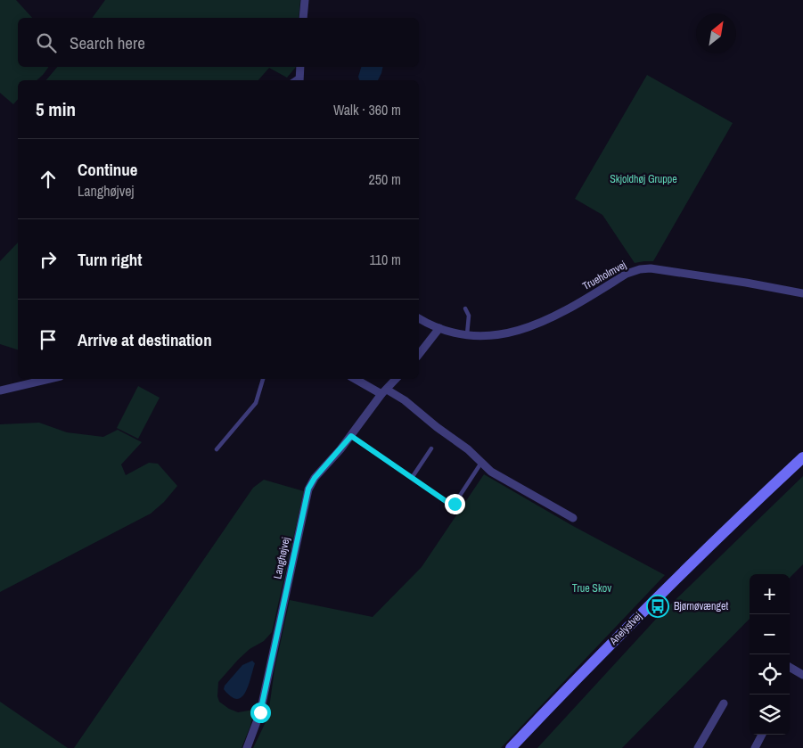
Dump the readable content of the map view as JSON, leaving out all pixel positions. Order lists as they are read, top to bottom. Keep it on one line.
{"streets":{"street":["Trueholmvej","Langhøjvej","Anelystvej"]},"parks":["Skjoldhøj Gruppe","True Skov"],"places":{"bus stop":["Bjørnøvænget"]},"north":"top right","page":{"search":"Search here","heading":["5 min","Walk · 360 m"],"list":[["Continue","Langhøjvej","250 m"],["Turn right","110 m"],"Arrive at destination"],"map_buttons":["+","−"]}}
